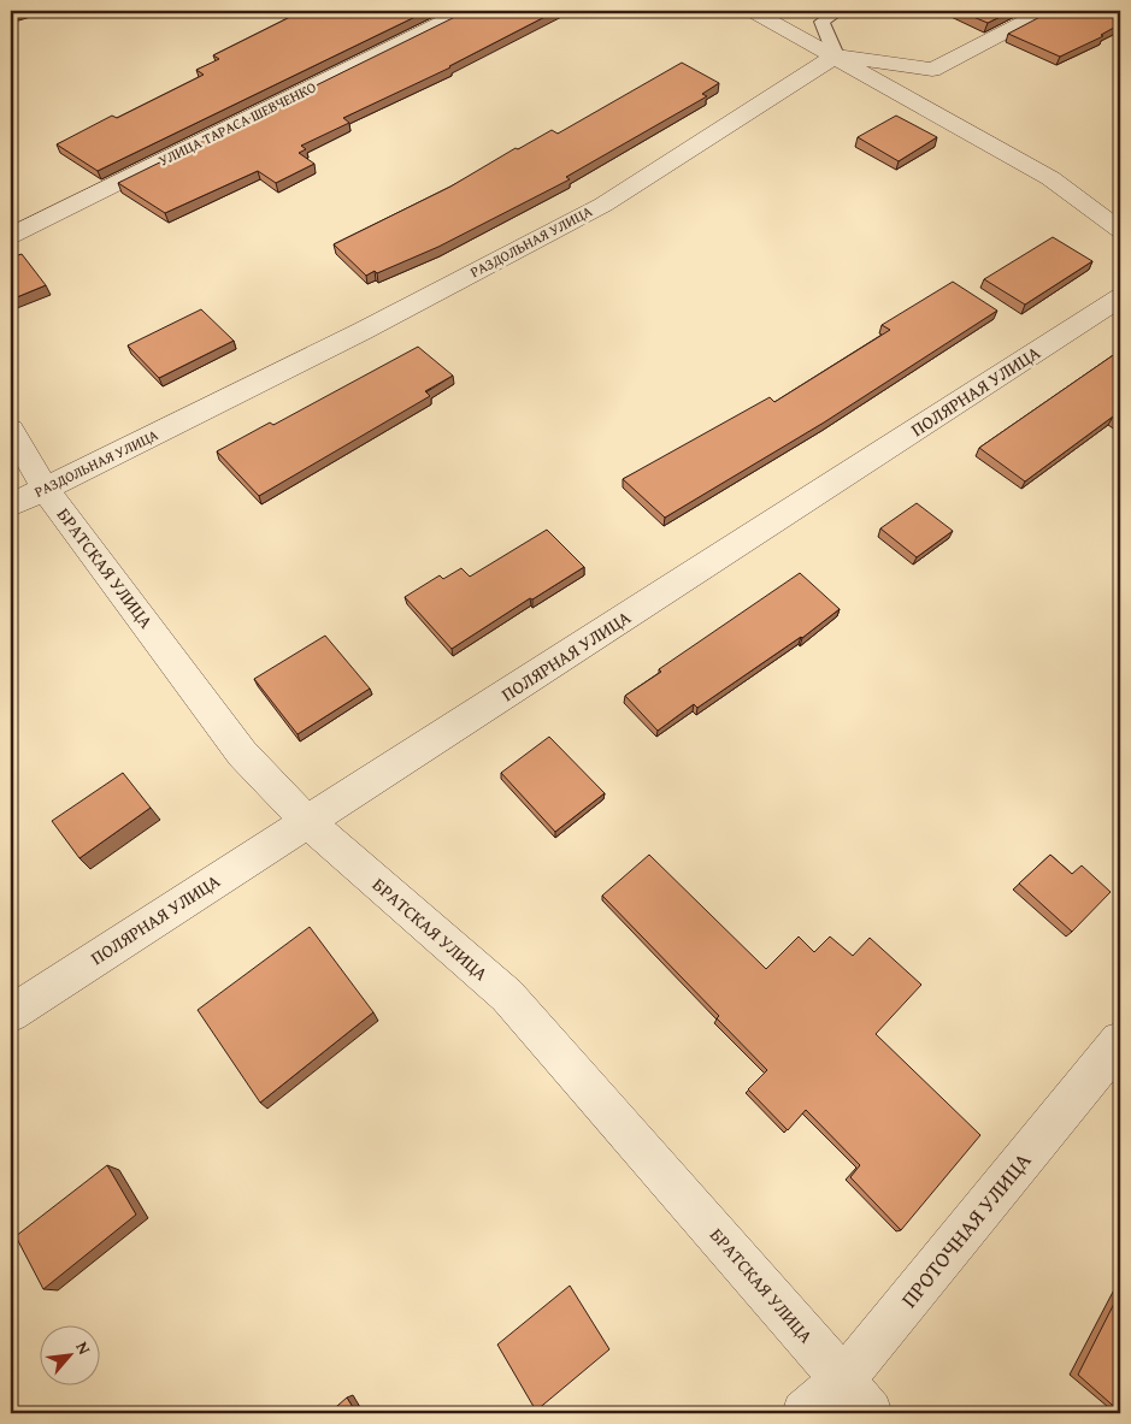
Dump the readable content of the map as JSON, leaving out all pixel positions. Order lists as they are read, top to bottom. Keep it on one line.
{"streets":{"street":["УЛИЦА ТАРАСА ШЕВЧЕНКО","РАЗДОЛЬНАЯ УЛИЦА","ПОЛЯРНАЯ УЛИЦА","БРАТСКАЯ УЛИЦА","ПРОТОЧНАЯ УЛИЦА"]},"crossings":[["РАЗДОЛЬНАЯ УЛИЦА","БРАТСКАЯ УЛИЦА"],["ПОЛЯРНАЯ УЛИЦА","БРАТСКАЯ УЛИЦА"],["БРАТСКАЯ УЛИЦА","ПРОТОЧНАЯ УЛИЦА"]],"north":"top right"}
